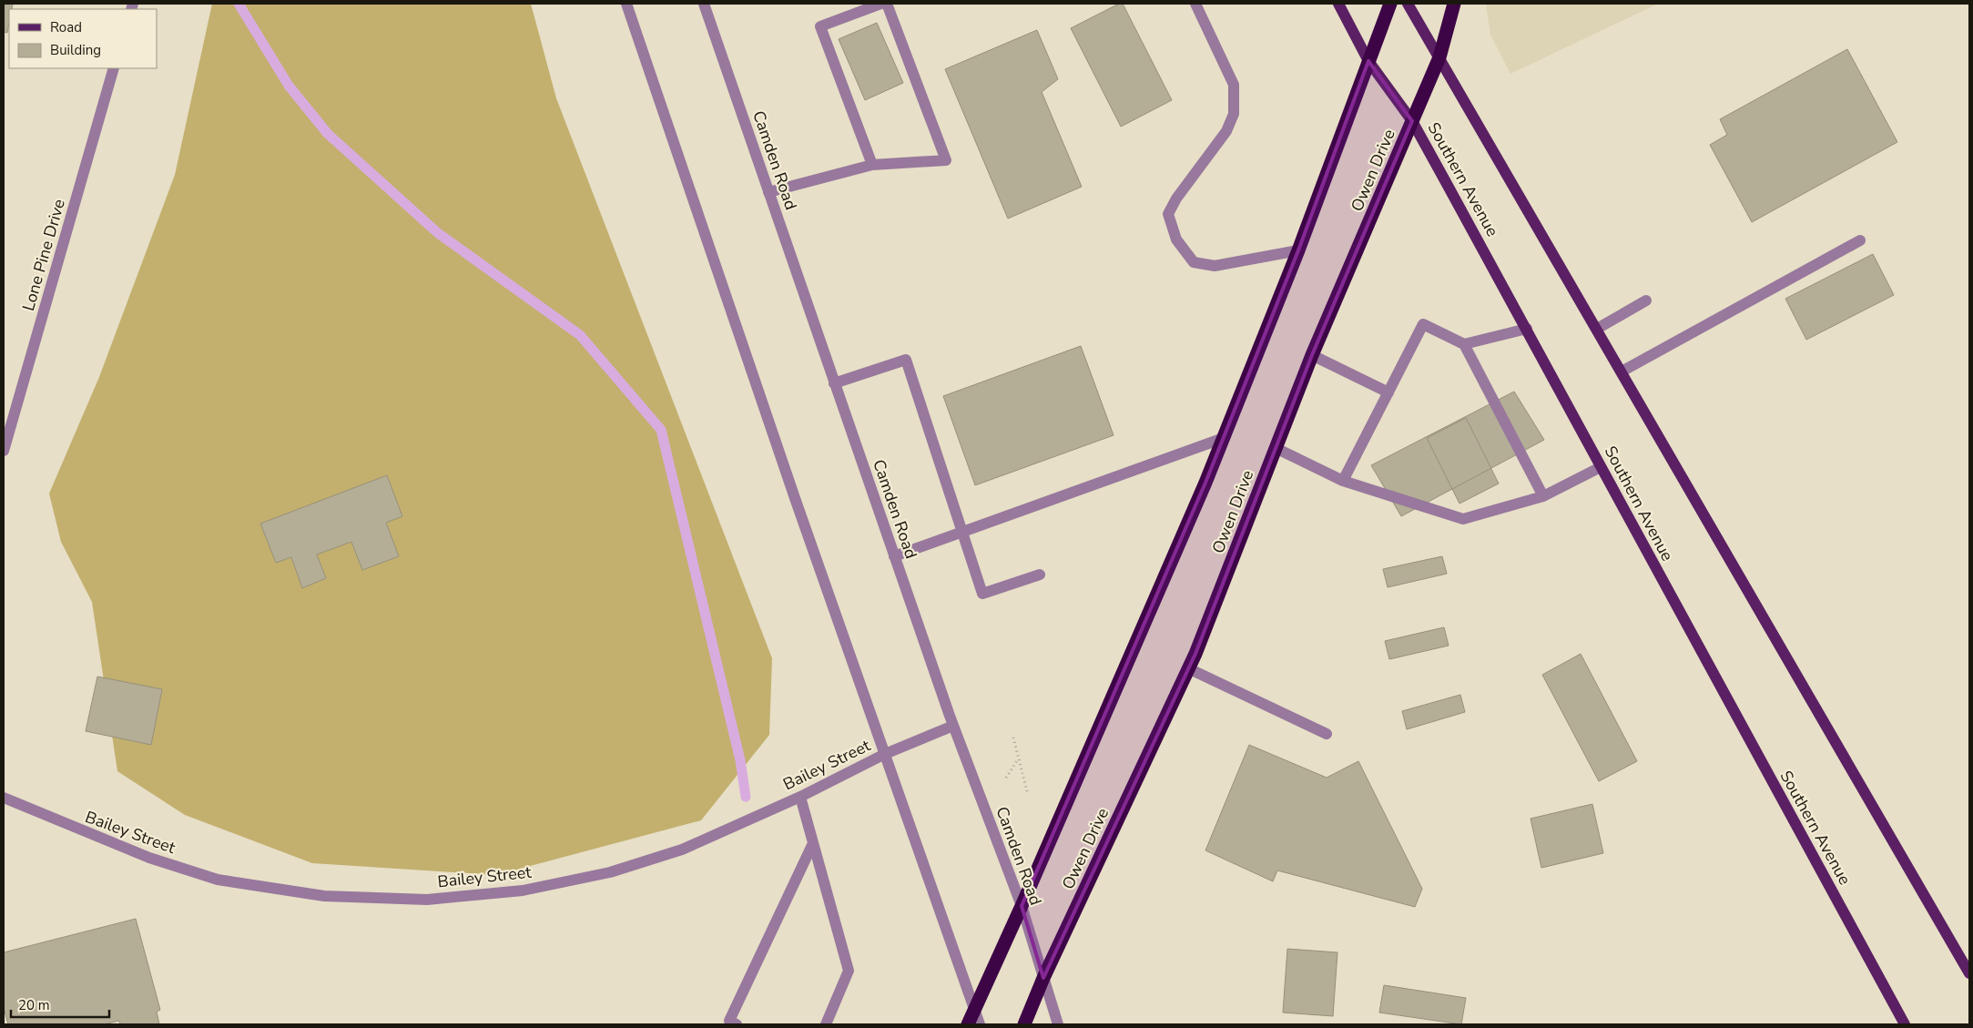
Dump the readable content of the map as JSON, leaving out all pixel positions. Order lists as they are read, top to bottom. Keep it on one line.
{"streets":{"highway":["Owen Drive"],"main road":["Southern Avenue"],"street":["Camden Road","Lone Pine Drive","Bailey Street"]},"crossings":[["Camden Road","Owen Drive"],["Camden Road","Bailey Street"],["Owen Drive","Southern Avenue"]],"legend":["Road","Building"],"scale_bar":"20 m"}
